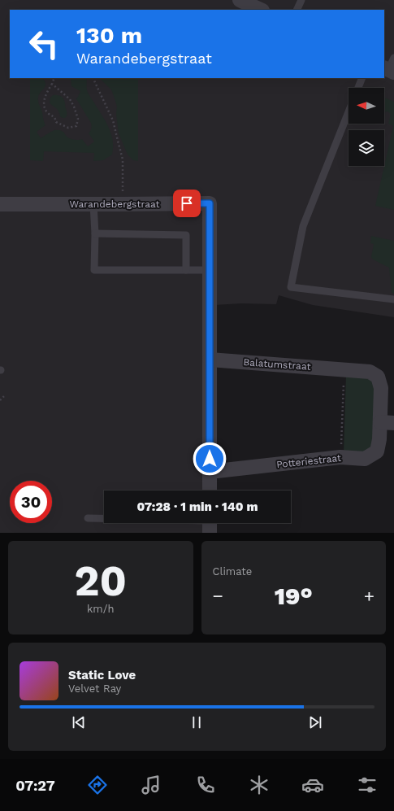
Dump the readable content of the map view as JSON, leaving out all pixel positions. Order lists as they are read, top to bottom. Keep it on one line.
{"streets":{"street":["Warandebergstraat","Balatumstraat","Potteriestraat"]},"crossings":[["Warandebergstraat","Balatumstraat"],["Warandebergstraat","Potteriestraat"],["Balatumstraat","Potteriestraat"]],"north":"left","page":{"turn":["130 m","Warandebergstraat"],"limit":"30","trip":"07:28 · 1 min · 140 m","tile":[["20","km/h"],"Climate"],"heat":["−","19°","+"],"song":["Static Love","Velvet Ray"],"tabs":"07:27"}}
